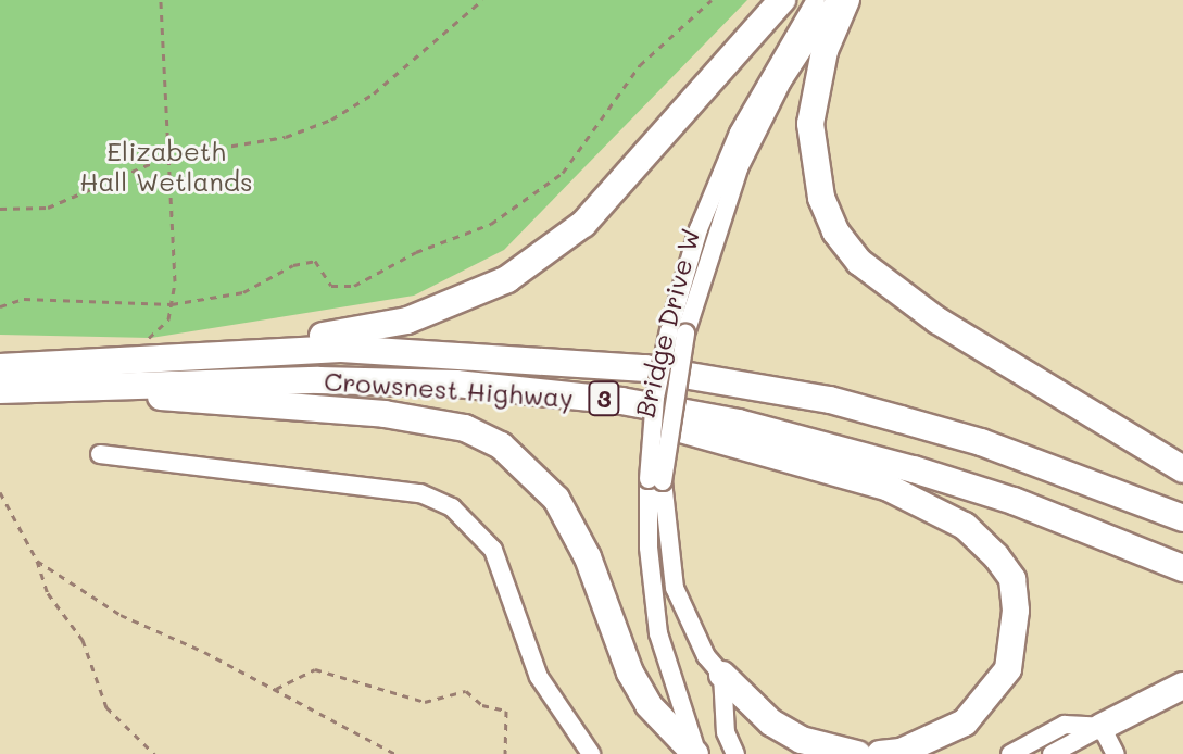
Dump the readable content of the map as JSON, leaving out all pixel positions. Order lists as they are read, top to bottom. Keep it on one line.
{"streets":{"highway":["Crowsnest Highway","3"],"street":["Bridge Drive W"]},"parks":["Elizabeth Hall Wetlands"]}
